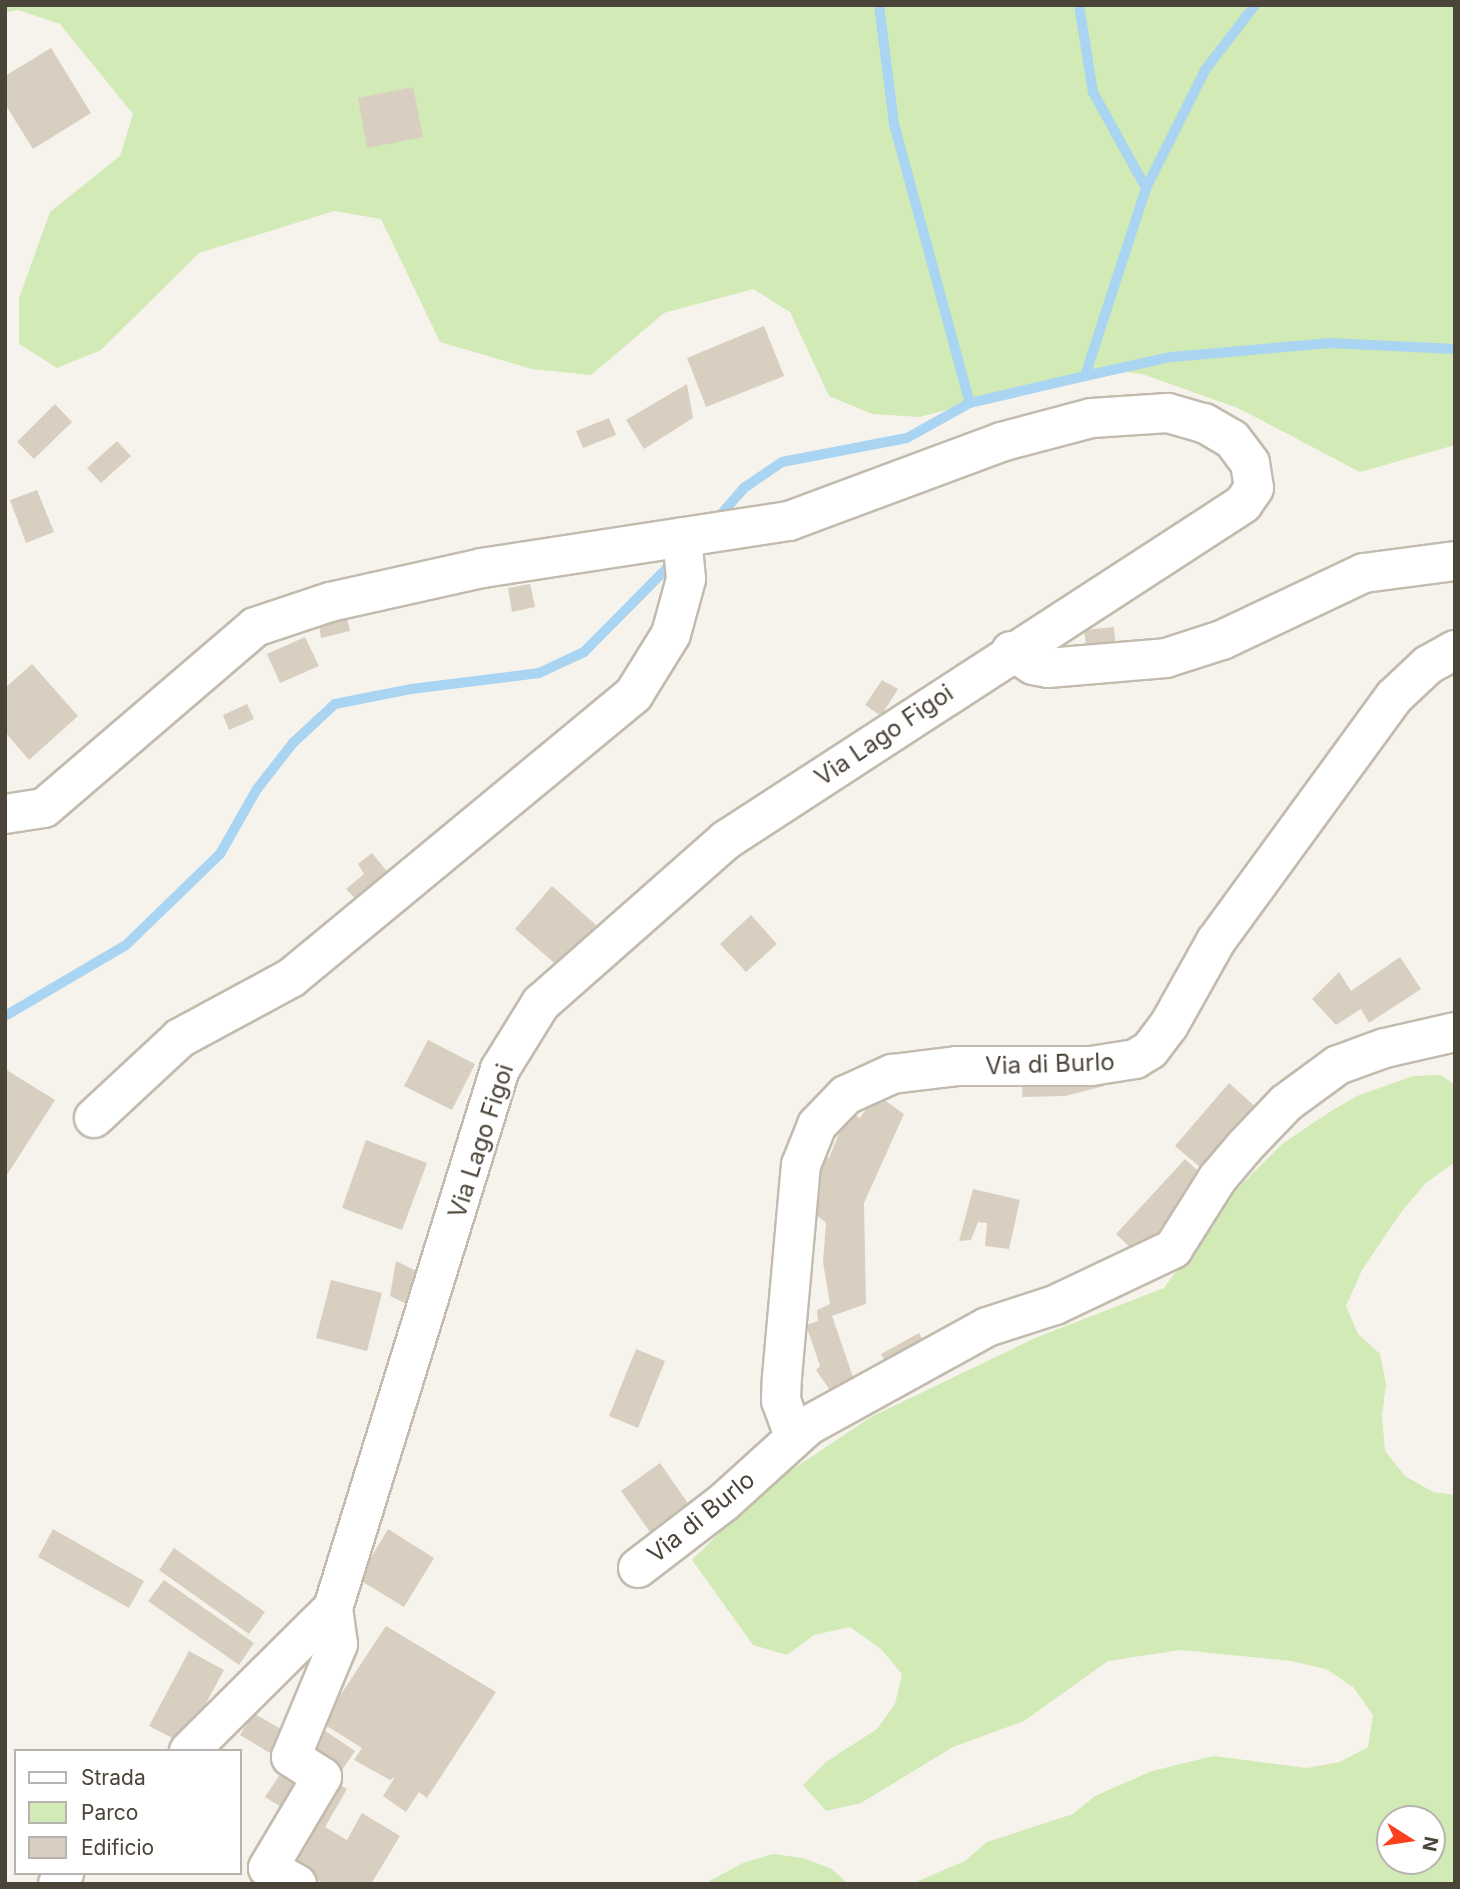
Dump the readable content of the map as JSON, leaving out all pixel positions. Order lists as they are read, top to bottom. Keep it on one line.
{"streets":{"street":["Via Lago Figoi","Via di Burlo"]},"legend":["Strada","Parco","Edificio"],"north":"right"}
